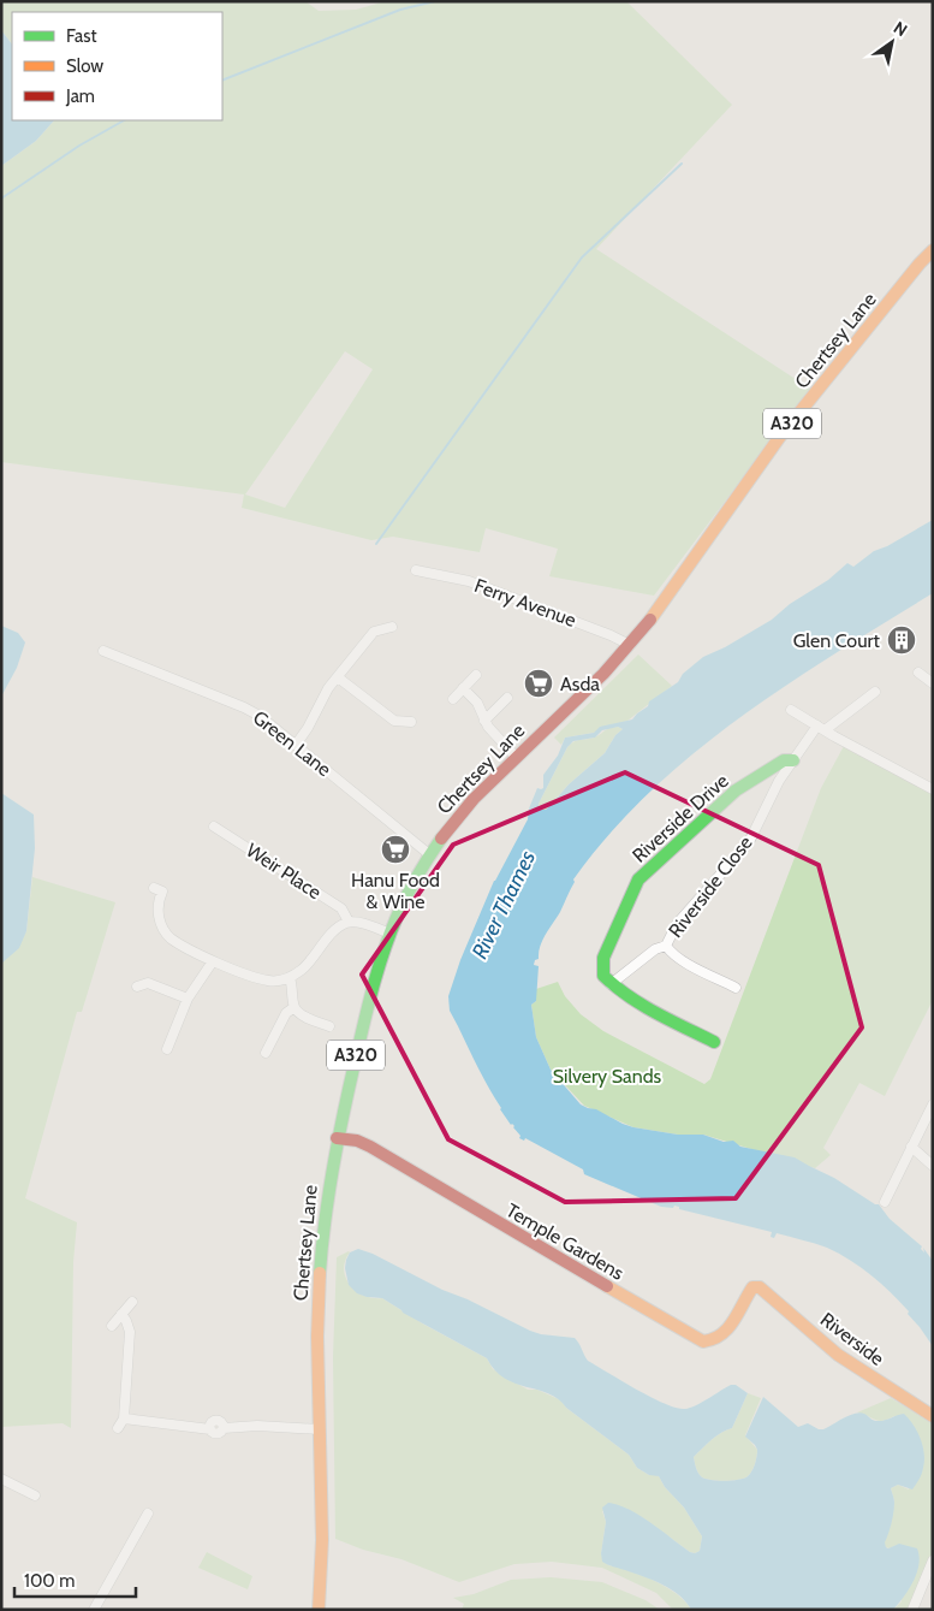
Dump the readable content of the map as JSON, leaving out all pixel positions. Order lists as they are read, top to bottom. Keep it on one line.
{"streets":{"main road":["Chertsey Lane","A320","Riverside Drive","Temple Gardens","Riverside"],"street":["Ferry Avenue","Green Lane","Weir Place","Riverside Close"]},"crossings":[["Chertsey Lane","Ferry Avenue"],["Chertsey Lane","Green Lane"],["Chertsey Lane","Temple Gardens"],["Riverside Drive","Riverside Close"],["Temple Gardens","Riverside"]],"water":["River Thames"],"parks":["Silvery Sands"],"places":{"building":["Glen Court"],"supermarket":["Asda","Hanu Food & Wine"]},"legend":["Fast","Slow","Jam"],"scale_bar":"100 m","north":"top right"}
